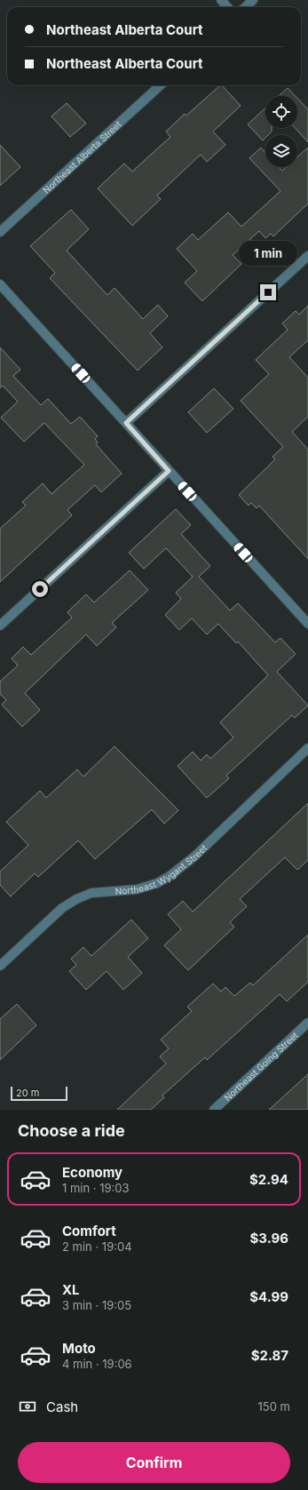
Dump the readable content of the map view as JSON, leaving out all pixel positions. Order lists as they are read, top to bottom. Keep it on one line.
{"streets":{"street":["Northeast Alberta Street","Northeast Wygant Street","Northeast Going Street"]},"scale_bar":"20 m","page":{"banner":["Northeast Alberta Court","Northeast Alberta Court"],"bubble":"1 min","scale":"20 m","heading":"Choose a ride","list":[{"name":"Economy","note":"1 min · 19:03","value":"$2.94"},{"name":"Comfort","note":"2 min · 19:04","value":"$3.96"},{"name":"XL","note":"3 min · 19:05","value":"$4.99"},{"name":"Moto","note":"4 min · 19:06","value":"$2.87"}],"pay":["Cash","150 m"],"buttons":"Confirm"}}
